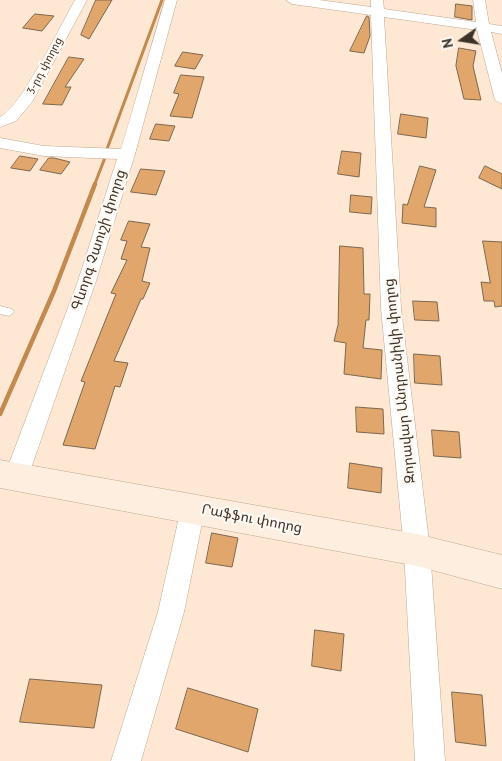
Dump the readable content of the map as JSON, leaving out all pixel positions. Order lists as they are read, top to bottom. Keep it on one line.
{"streets":{"main road":["Րաֆֆու փողոց"],"street":["3-րդ փողոց","Գևորգ Չաուշի փողոց","Զորավար Անդրանիկի փողոց"]},"crossings":[["Գևորգ Չաուշի փողոց","Րաֆֆու փողոց"],["Զորավար Անդրանիկի փողոց","Րաֆֆու փողոց"]],"north":"left"}
